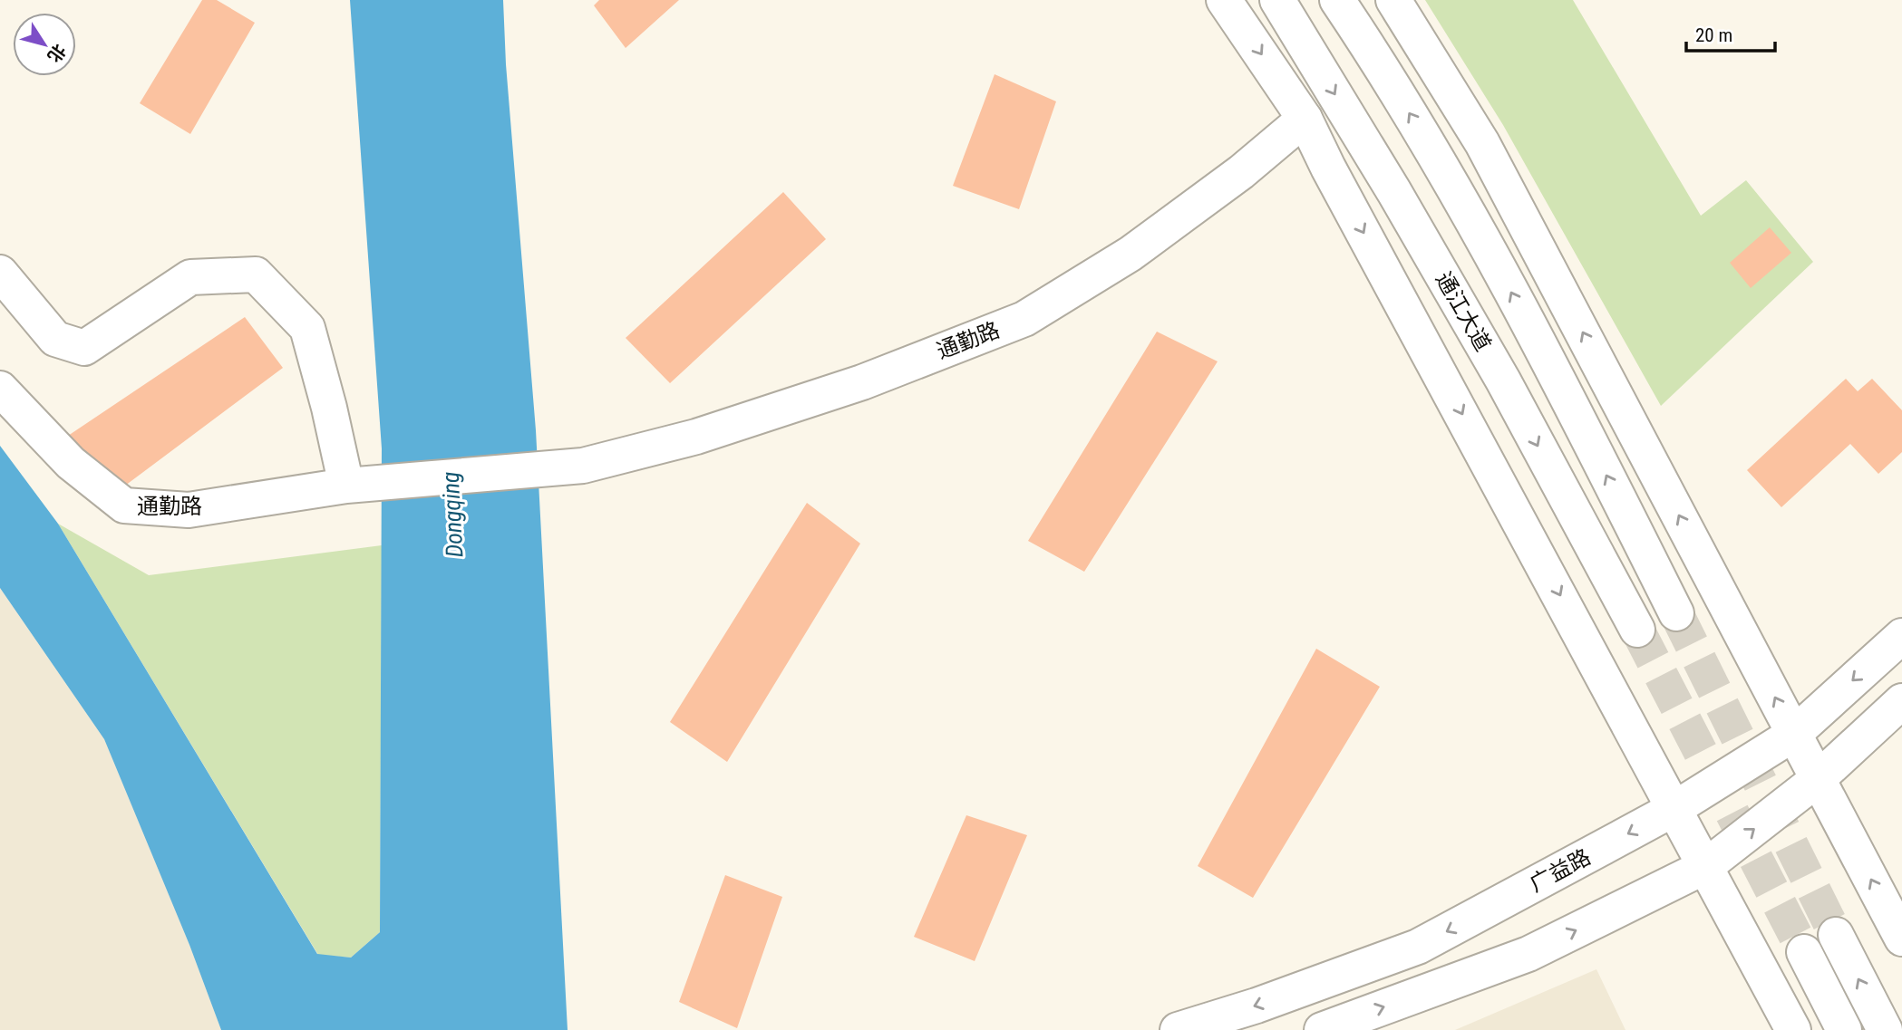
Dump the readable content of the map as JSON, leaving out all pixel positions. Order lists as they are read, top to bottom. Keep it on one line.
{"streets":{"main road":["通江大道","通勤路","广益路"]},"water":["Dongqing"],"scale_bar":"20 m","north":"bottom right"}
